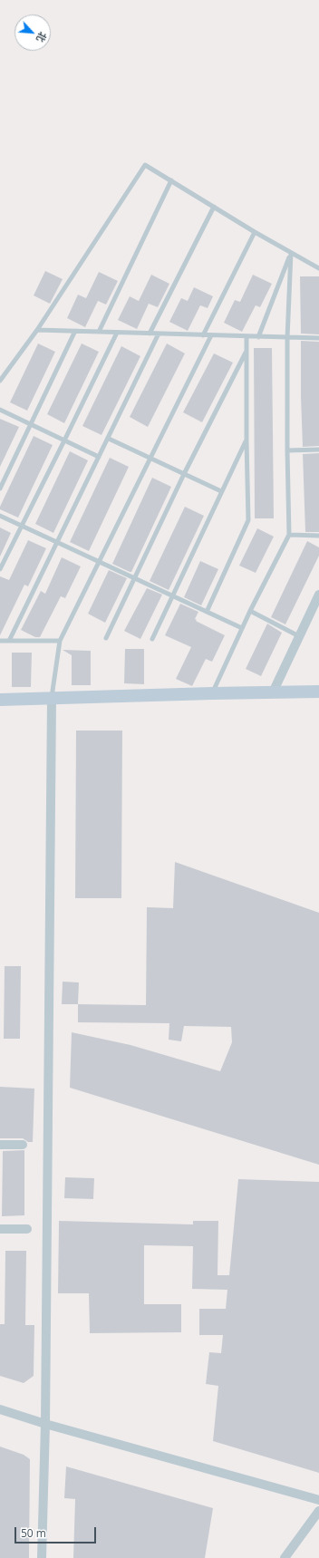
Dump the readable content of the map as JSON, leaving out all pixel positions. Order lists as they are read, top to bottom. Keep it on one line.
{"scale_bar":"50 m","north":"bottom right"}
